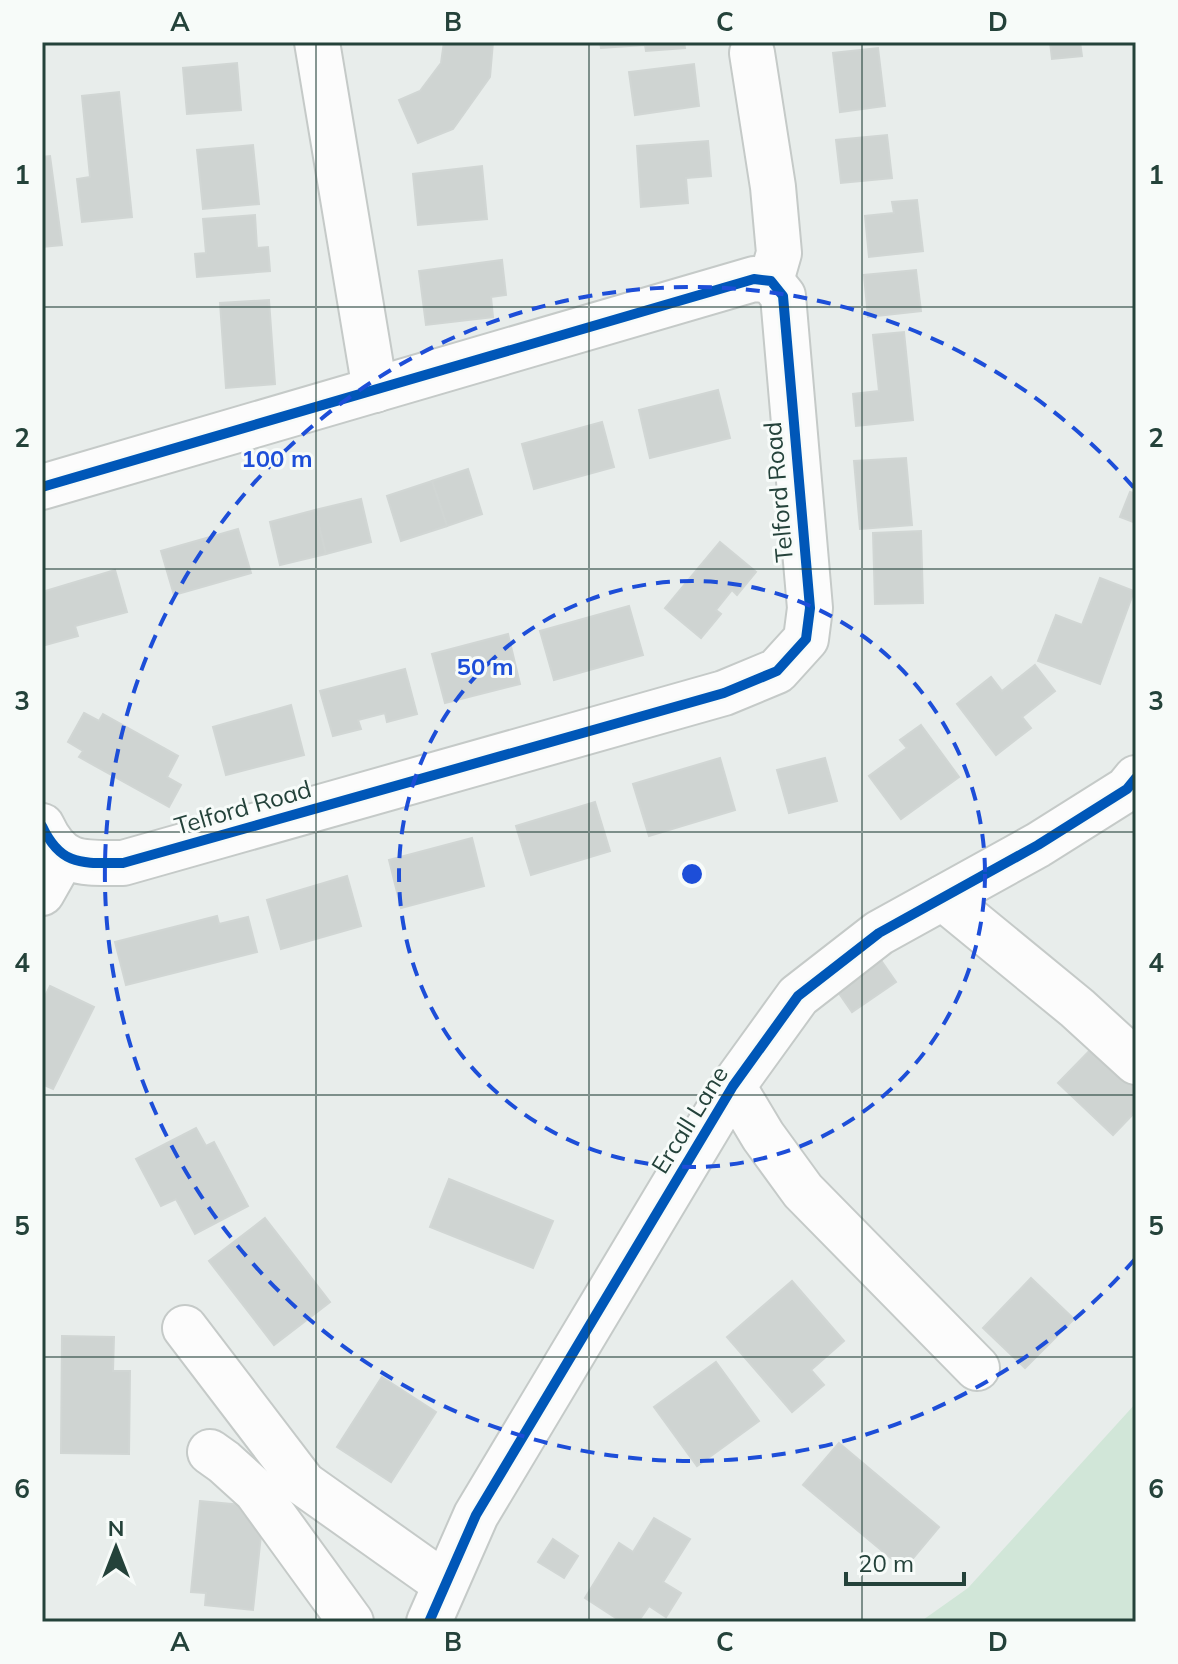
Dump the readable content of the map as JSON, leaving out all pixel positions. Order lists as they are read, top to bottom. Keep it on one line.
{"streets":{"street":["Telford Road","Ercall Lane"]},"scale_bar":"20 m","north":"top","grid":{"columns":["A","B","C","D"],"rows":["1","2","3","4","5","6"]},"rings":["100 m","50 m"]}
